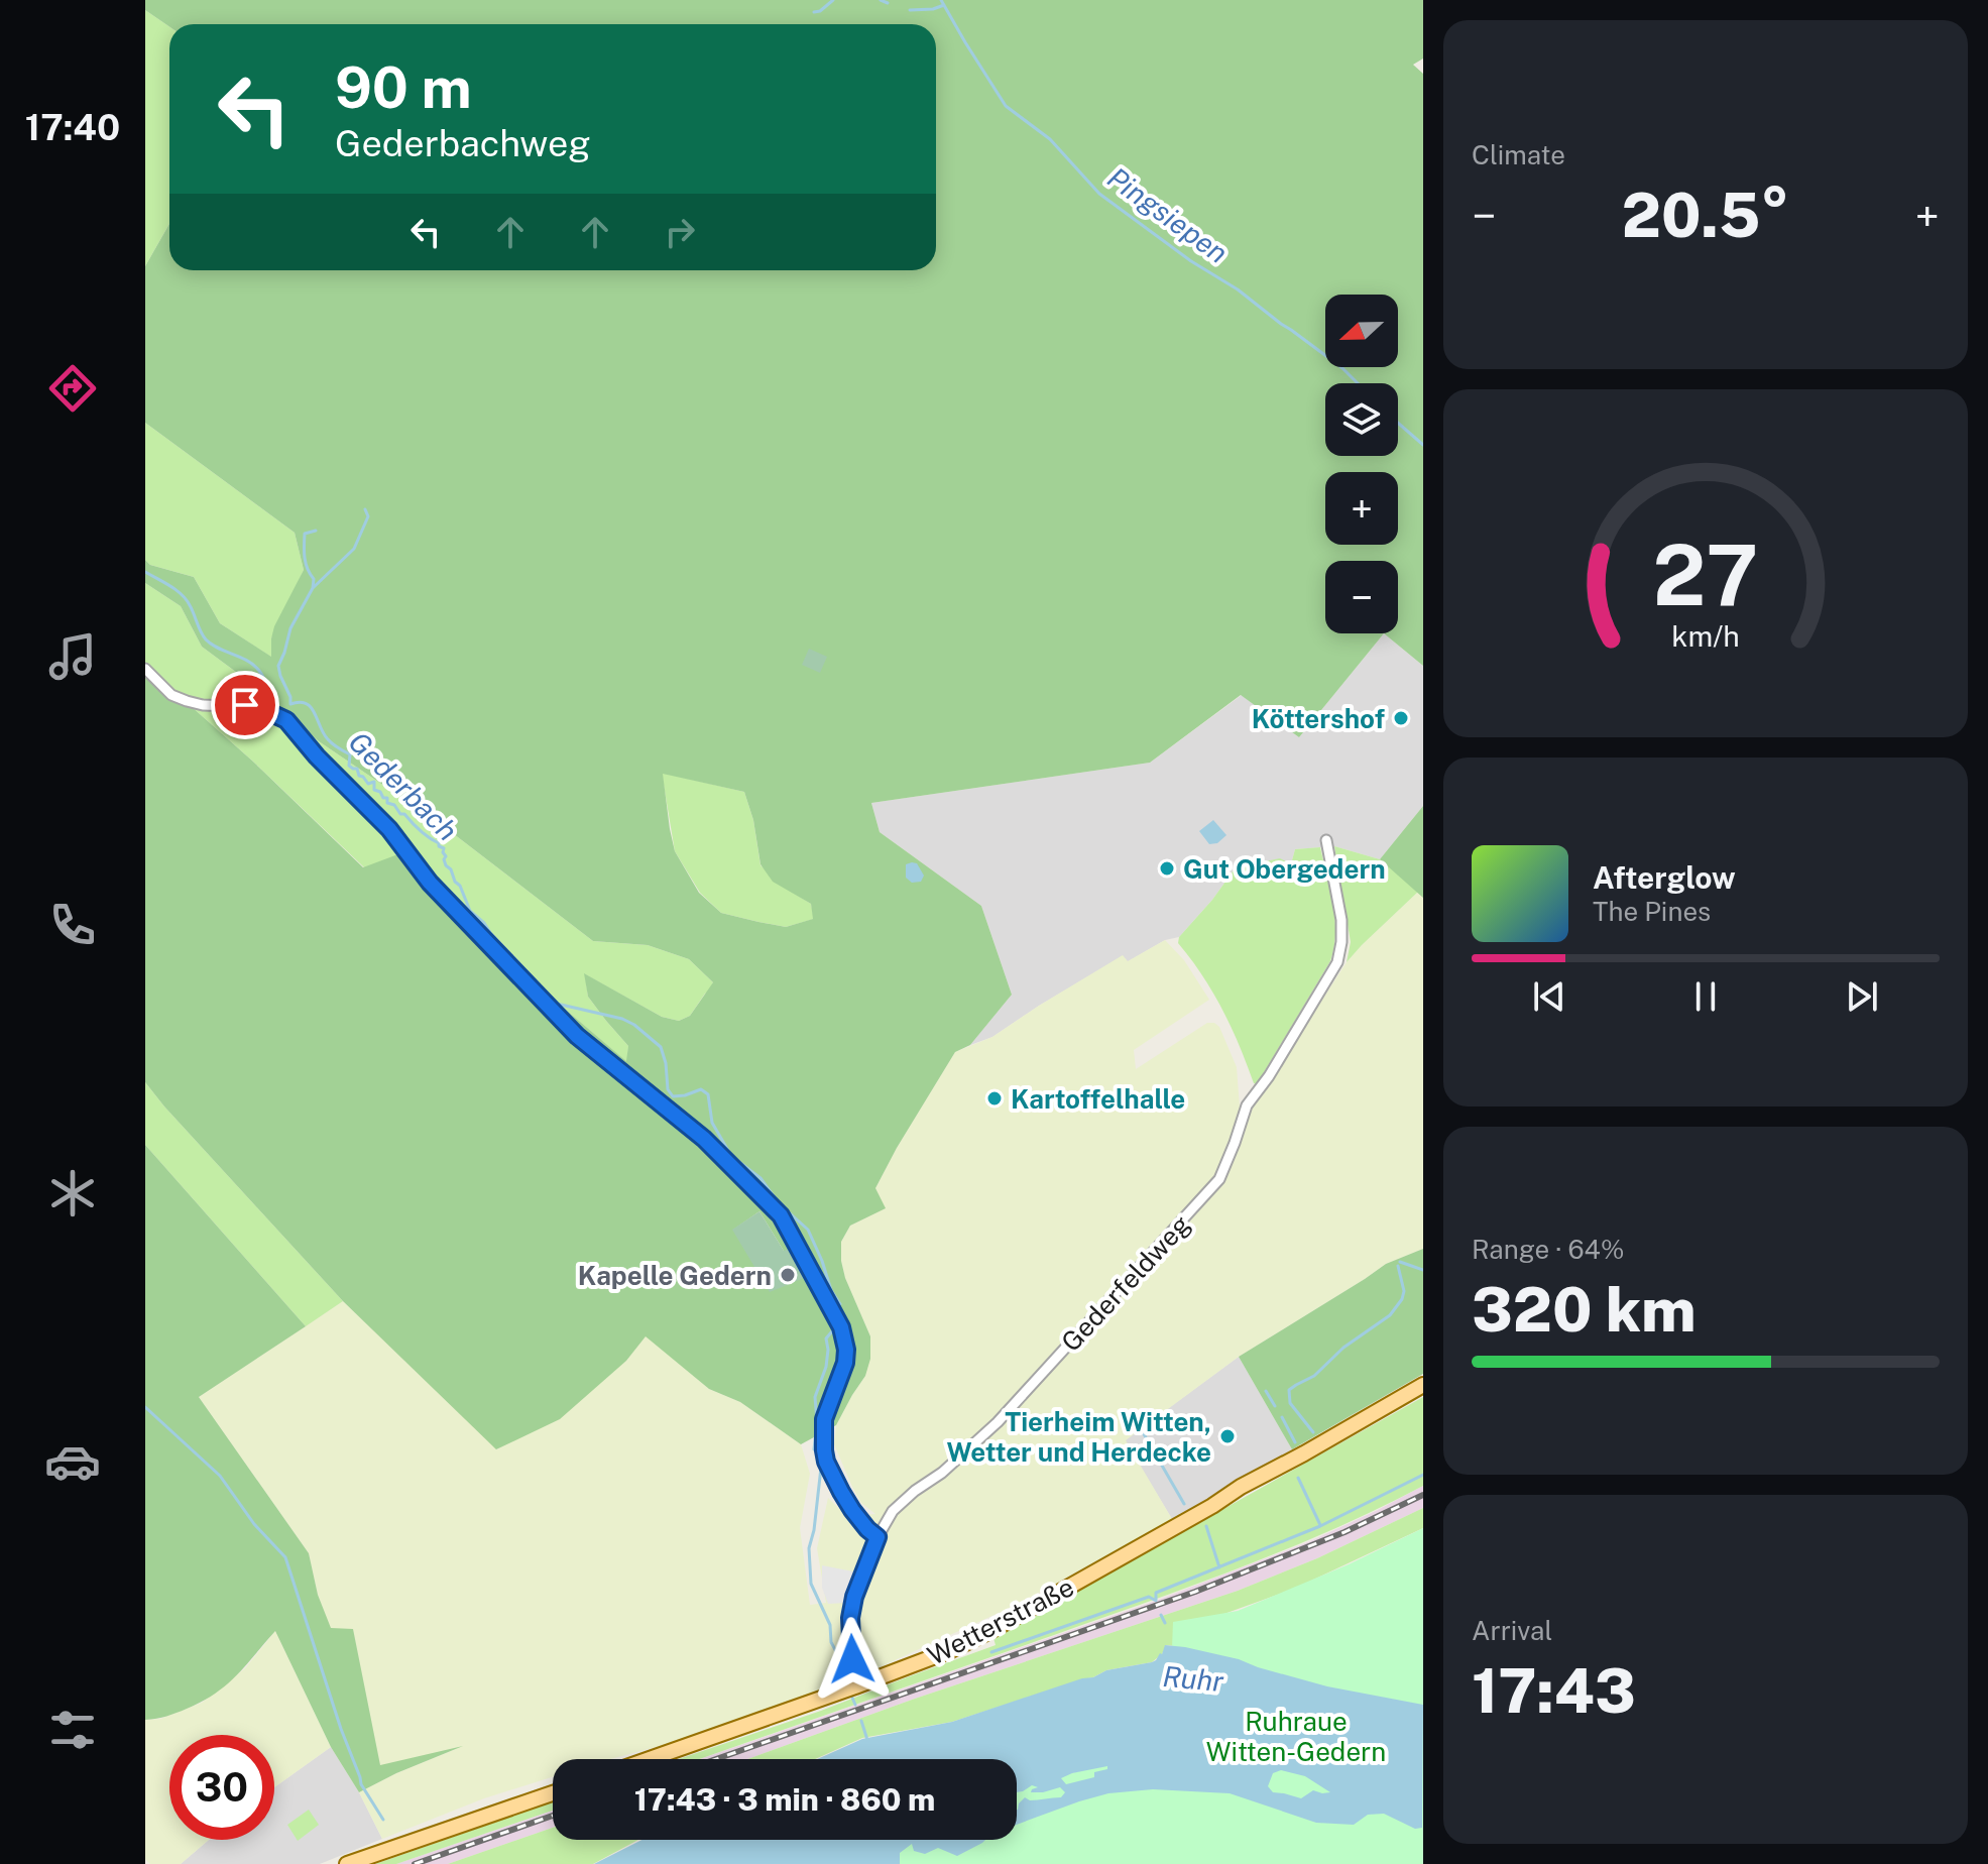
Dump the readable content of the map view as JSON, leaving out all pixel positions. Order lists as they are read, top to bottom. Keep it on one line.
{"streets":{"main road":["Wetterstraße"],"street":["Gederfeldweg"]},"crossings":[["Gederfeldweg","Wetterstraße"]],"water":["Pingsiepen","Gederbach","Ruhr"],"parks":["Ruhraue Witten-Gedern"],"places":["Köttershof","Gut Obergedern","Kartoffelhalle","Kapelle Gedern","Tierheim Witten, Wetter und Herdecke"],"north":"left","page":{"tabs":"17:40","tile":["Climate",["Range · 64%","320 km"],["Arrival","17:43"]],"turn":["90 m","Gederbachweg"],"heat":["−","20.5°","+"],"map_buttons":["+","−"],"song":["Afterglow","The Pines"],"limit":"30","trip":"17:43 · 3 min · 860 m","gauge":["27","km/h"]}}
